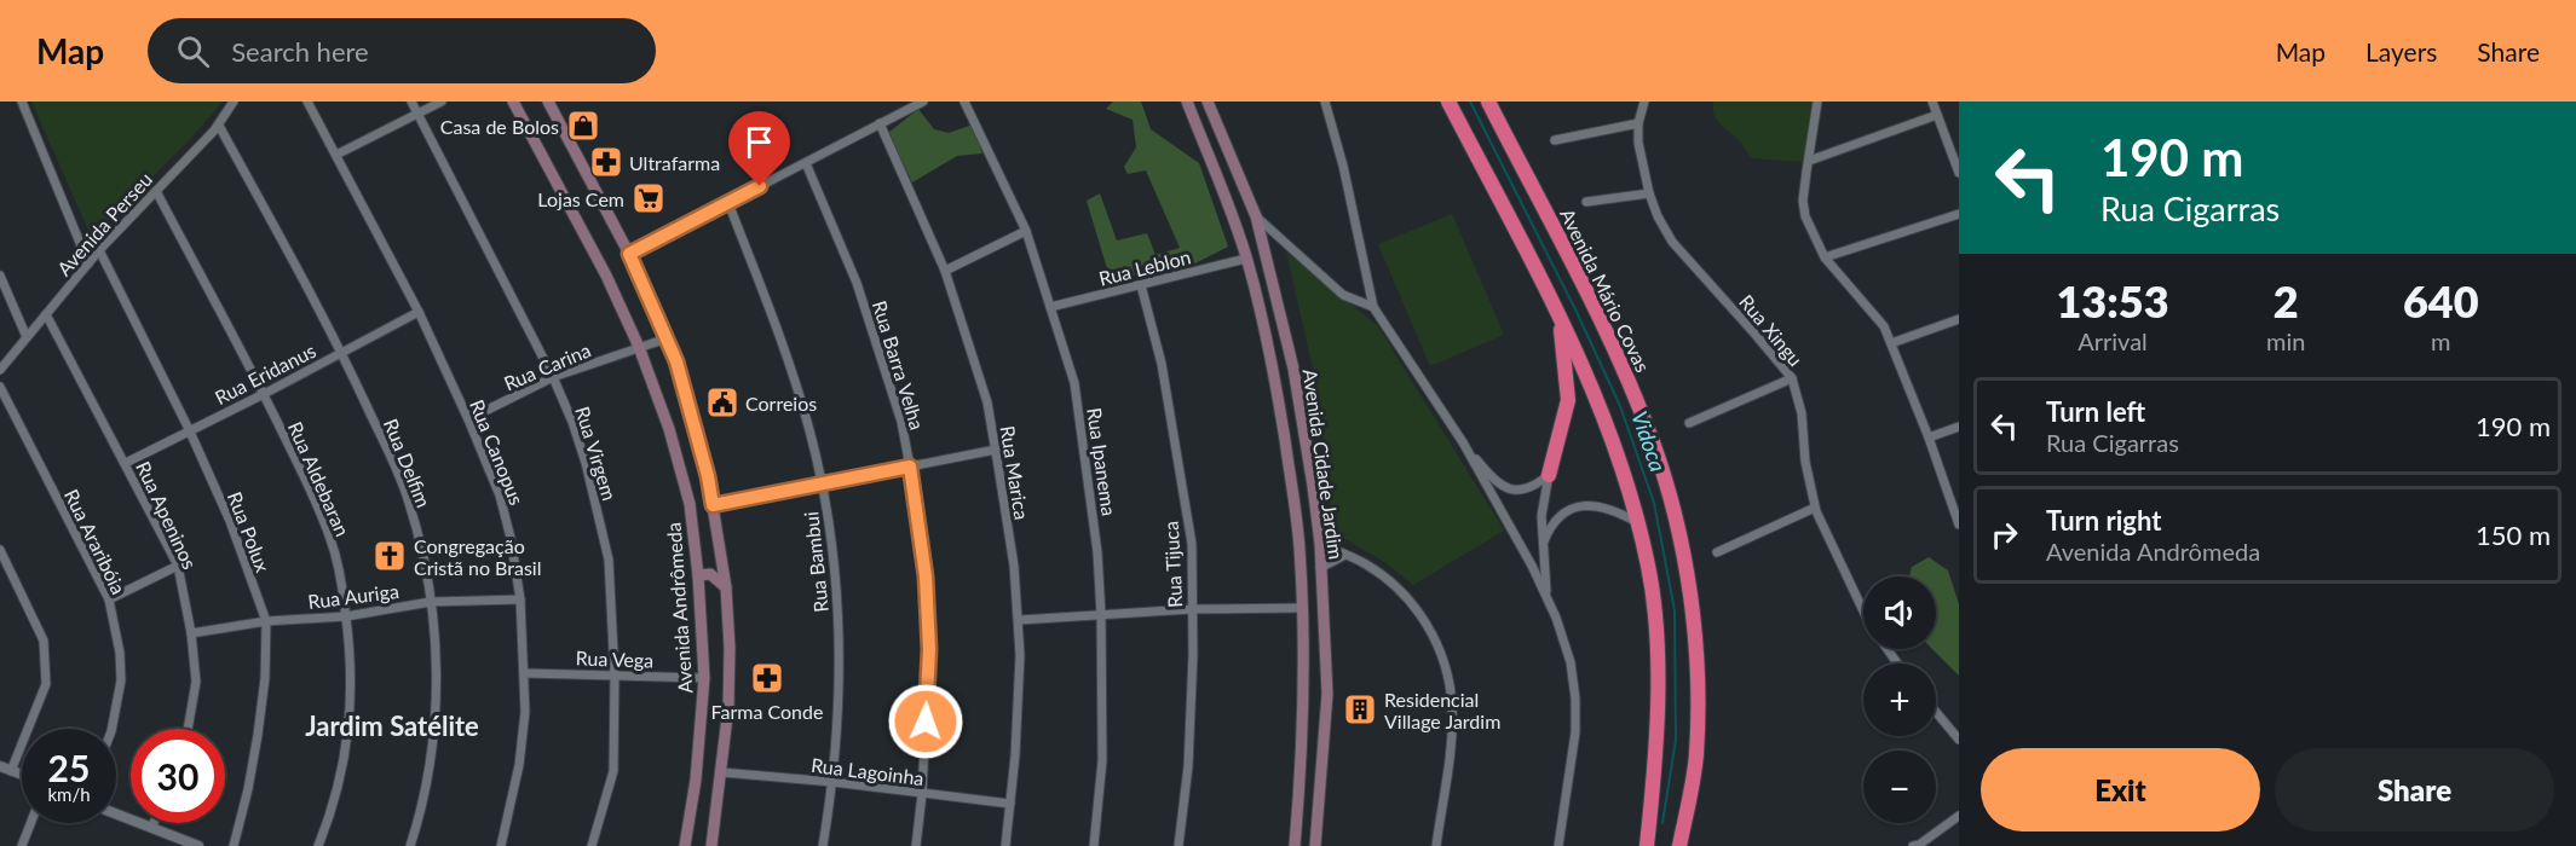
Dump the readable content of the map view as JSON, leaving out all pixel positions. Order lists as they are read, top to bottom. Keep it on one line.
{"streets":{"highway":["Avenida Mário Covas"],"main road":["Avenida Cidade Jardim","Avenida Andrômeda"],"street":["Avenida Perseu","Rua Leblon","Rua Xingu","Rua Barra Velha","Rua Carina","Rua Eridanus","Rua Canopus","Rua Virgem","Rua Ipanema","Rua Delfim","Rua Marica","Rua Aldebaran","Rua Apeninos","Rua Polux","Rua Araribóia","Rua Bambui","Rua Tijuca","Rua Auriga","Rua Vega","Rua Lagoinha"]},"crossings":[["Avenida Perseu","Rua Delfim"],["Avenida Perseu","Rua Aldebaran"],["Avenida Perseu","Rua Apeninos"],["Avenida Perseu","Rua Polux"],["Rua Leblon","Rua Ipanema"],["Rua Leblon","Avenida Cidade Jardim"],["Rua Leblon","Rua Tijuca"],["Rua Barra Velha","Rua Lagoinha"],["Rua Carina","Rua Canopus"],["Rua Carina","Rua Virgem"],["Rua Carina","Avenida Andrômeda"],["Rua Eridanus","Rua Canopus"],["Rua Eridanus","Rua Delfim"],["Rua Eridanus","Rua Aldebaran"],["Rua Eridanus","Rua Apeninos"],["Rua Eridanus","Rua Polux"],["Rua Canopus","Rua Auriga"],["Rua Canopus","Rua Vega"],["Rua Virgem","Rua Vega"],["Rua Delfim","Rua Auriga"],["Rua Marica","Rua Lagoinha"],["Rua Aldebaran","Rua Auriga"],["Rua Apeninos","Rua Auriga"],["Rua Polux","Rua Auriga"],["Rua Bambui","Rua Lagoinha"],["Avenida Andrômeda","Rua Vega"],["Avenida Andrômeda","Rua Lagoinha"]],"districts":["Jardim Satélite"],"water":["Vidoca"],"places":{"shop":["Casa de Bolos"],"pharmacy":["Ultrafarma","Farma Conde"],"supermarket":["Lojas Cem"],"public building":["Correios"],"church":["Congregação Cristã no Brasil"],"building":["Residencial Village Jardim"]},"page":{"header":"Map","search":"Search here","nav":["Map","Layers","Share"],"turn":["190 m","Rua Cigarras"],"eta":["13:53","Arrival","2","min","640","m"],"list":[{"name":"Turn left","note":"Rua Cigarras","value":"190 m"},{"name":"Turn right","note":"Avenida Andrômeda","value":"150 m"}],"map_buttons":["+","−"],"speed":"25 km/h","limit":"30","buttons":["Exit","Share"]}}
